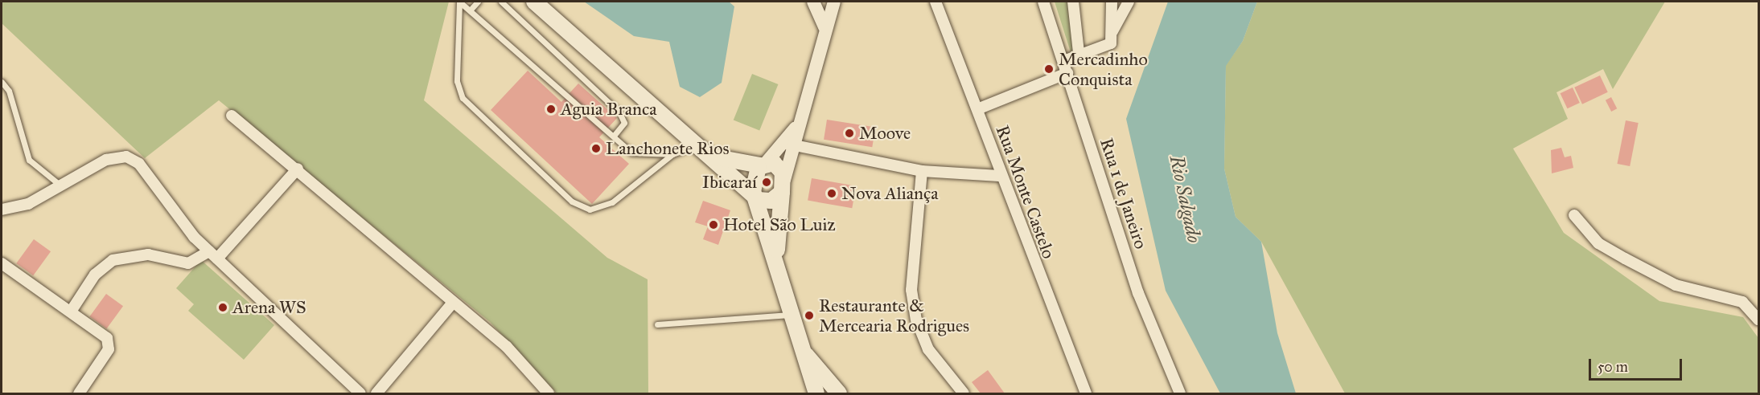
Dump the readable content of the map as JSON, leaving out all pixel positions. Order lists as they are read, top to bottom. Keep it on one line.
{"streets":{"street":["Rua Monte Castelo","Rua 1 de Janeiro"]},"water":["Rio Salgado"],"places":["Mercadinho Conquista","Aguia Branca","Moove","Lanchonete Rios","Ibicaraí","Nova Aliança","Hotel São Luiz","Arena WS","Restaurante & Mercearia Rodrigues"],"scale_bar":"50 m"}
